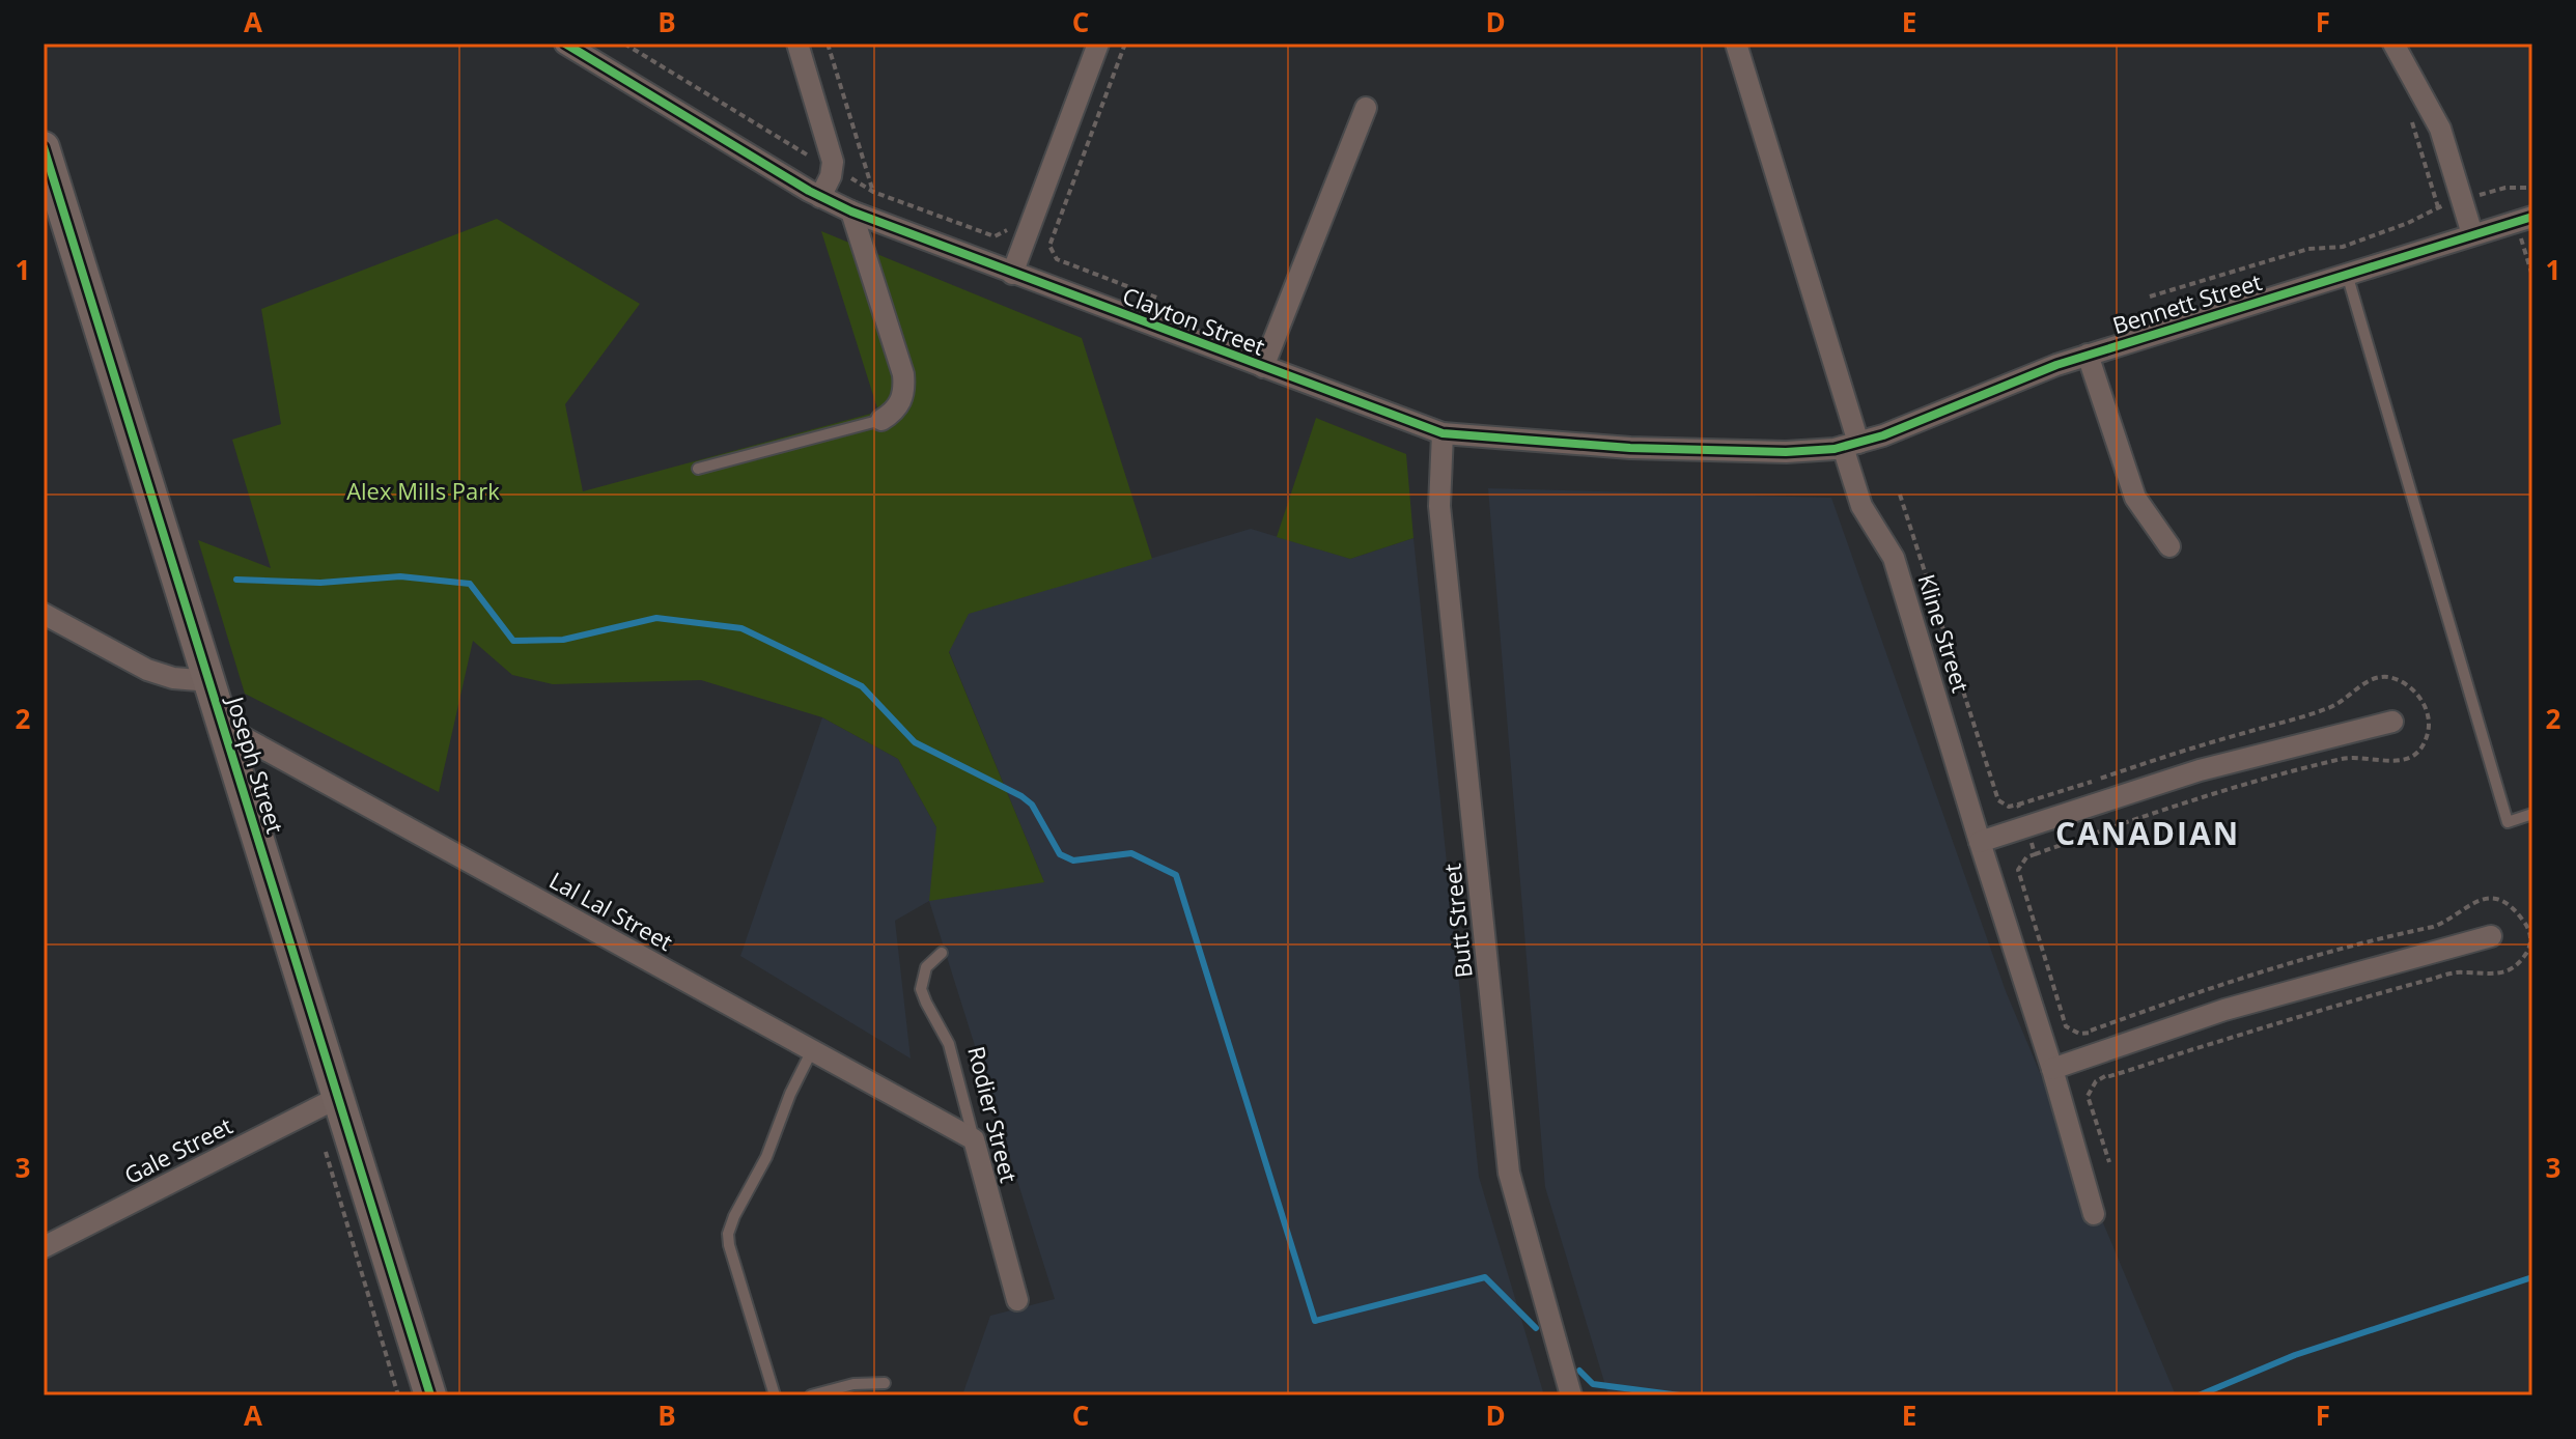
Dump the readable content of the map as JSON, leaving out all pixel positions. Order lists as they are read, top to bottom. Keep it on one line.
{"streets":{"street":["Bennett Street","Clayton Street","Kline Street","Joseph Street","Lal Lal Street","Butt Street","Rodier Street","Gale Street"]},"crossings":[["Bennett Street","Clayton Street"],["Bennett Street","Kline Street"],["Clayton Street","Kline Street"],["Clayton Street","Butt Street"],["Joseph Street","Lal Lal Street"],["Joseph Street","Gale Street"],["Lal Lal Street","Rodier Street"]],"districts":["CANADIAN"],"parks":["Alex Mills Park"],"grid":{"columns":["A","B","C","D","E","F"],"rows":["1","2","3"]}}
